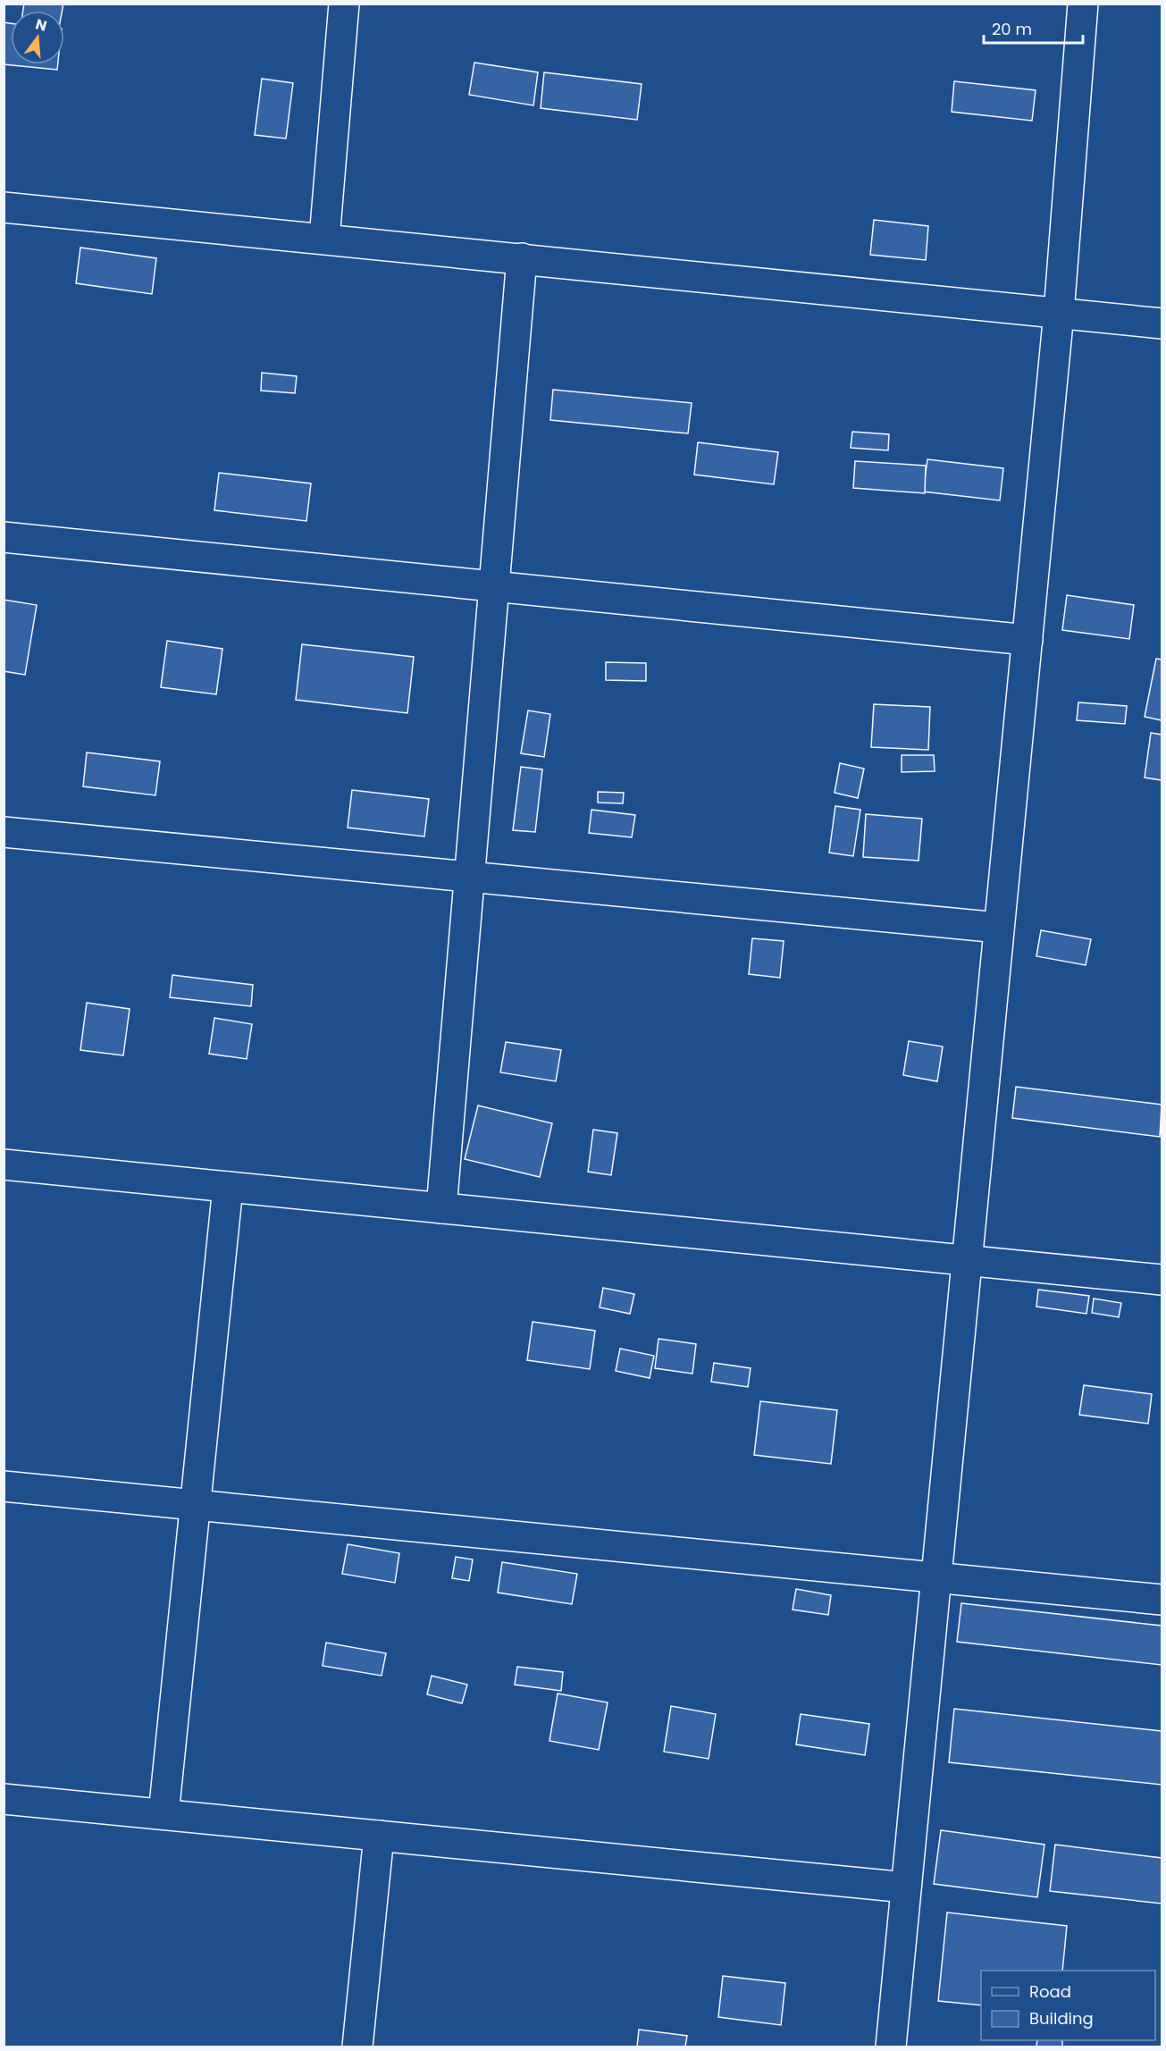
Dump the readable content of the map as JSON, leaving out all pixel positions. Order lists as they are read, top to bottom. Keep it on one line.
{"legend":["Road","Building"],"scale_bar":"20 m","north":"top"}
